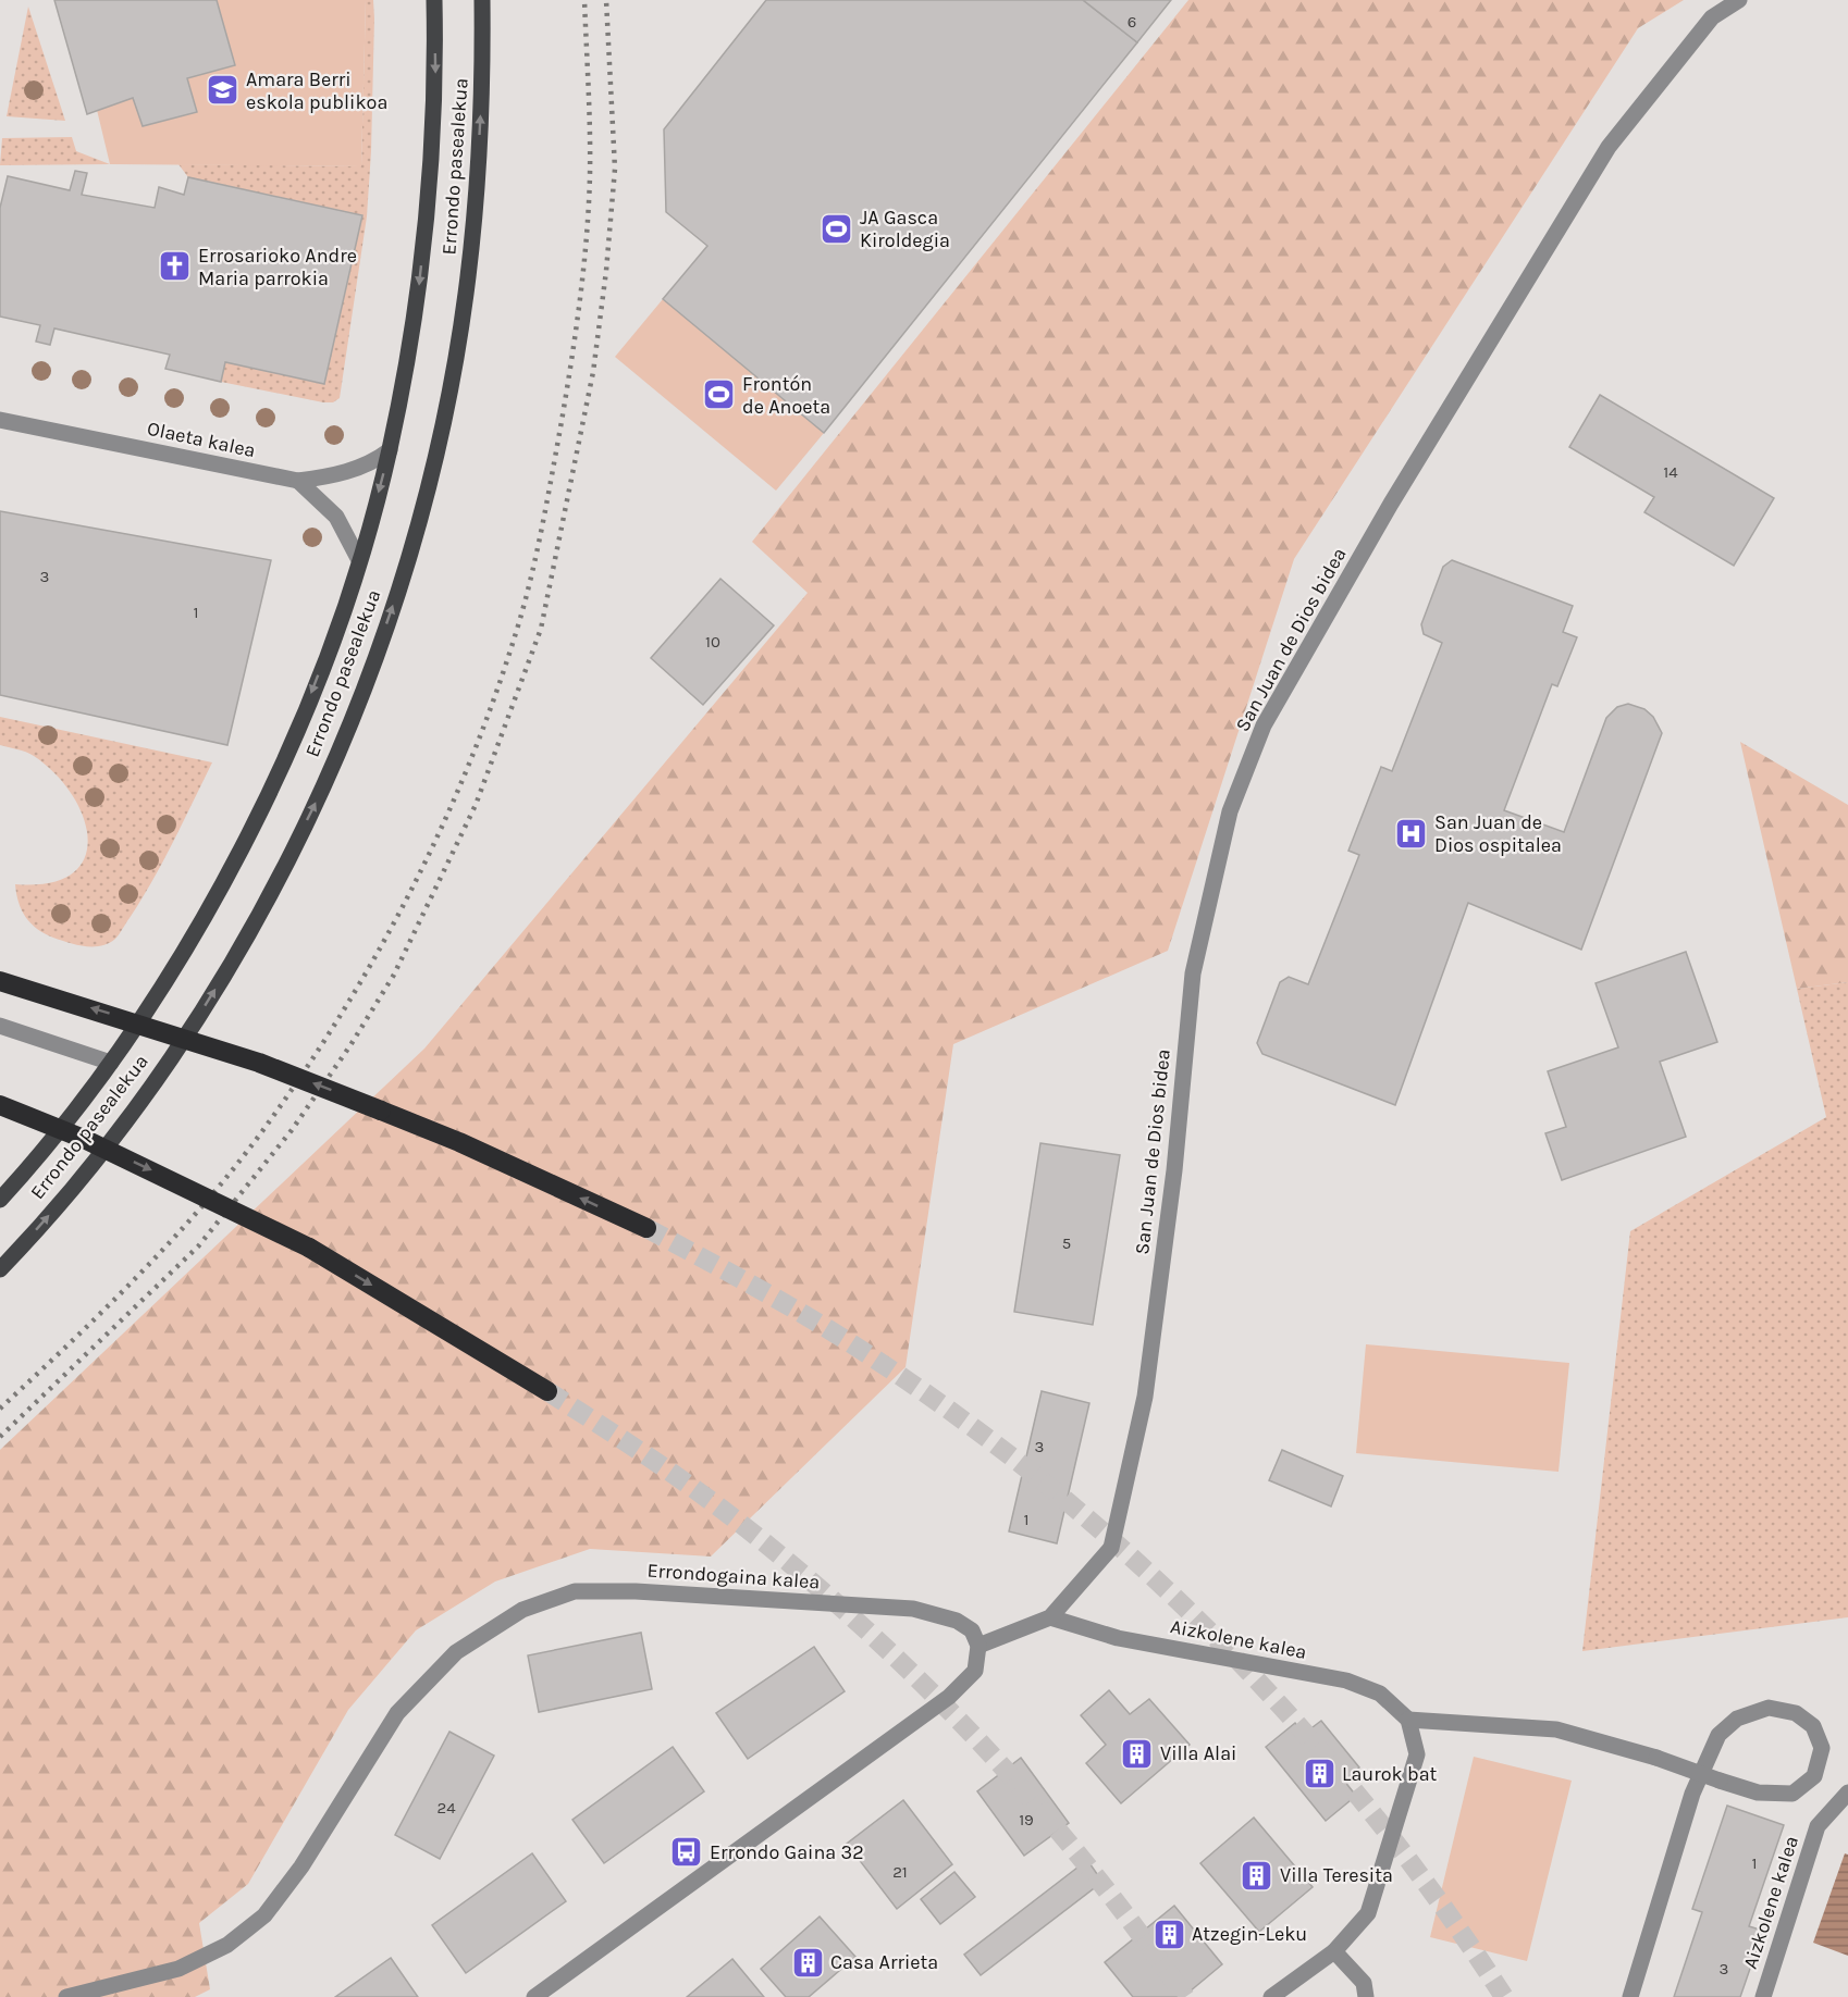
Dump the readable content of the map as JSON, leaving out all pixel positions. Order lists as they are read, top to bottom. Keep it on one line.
{"streets":{"main road":["Errondo pasealekua"],"street":["Olaeta kalea","San Juan de Dios bidea","Errondogaina kalea","Aizkolene kalea"]},"crossings":[["Errondo pasealekua","Olaeta kalea"],["San Juan de Dios bidea","Errondogaina kalea"],["San Juan de Dios bidea","Aizkolene kalea"]],"places":{"school or university":["Amara Berri eskola publikoa"],"sports":["JA Gasca Kiroldegia","Frontón de Anoeta"],"church":["Errosarioko Andre Maria parrokia"],"hospital":["San Juan de Dios ospitalea"],"building":["Villa Alai","Laurok bat","Villa Teresita","Atzegin-Leku","Casa Arrieta"],"bus stop":["Errondo Gaina 32"]},"house_numbers":["6","14","3","1","10","5","3","1","24","19","1","21","3"]}
